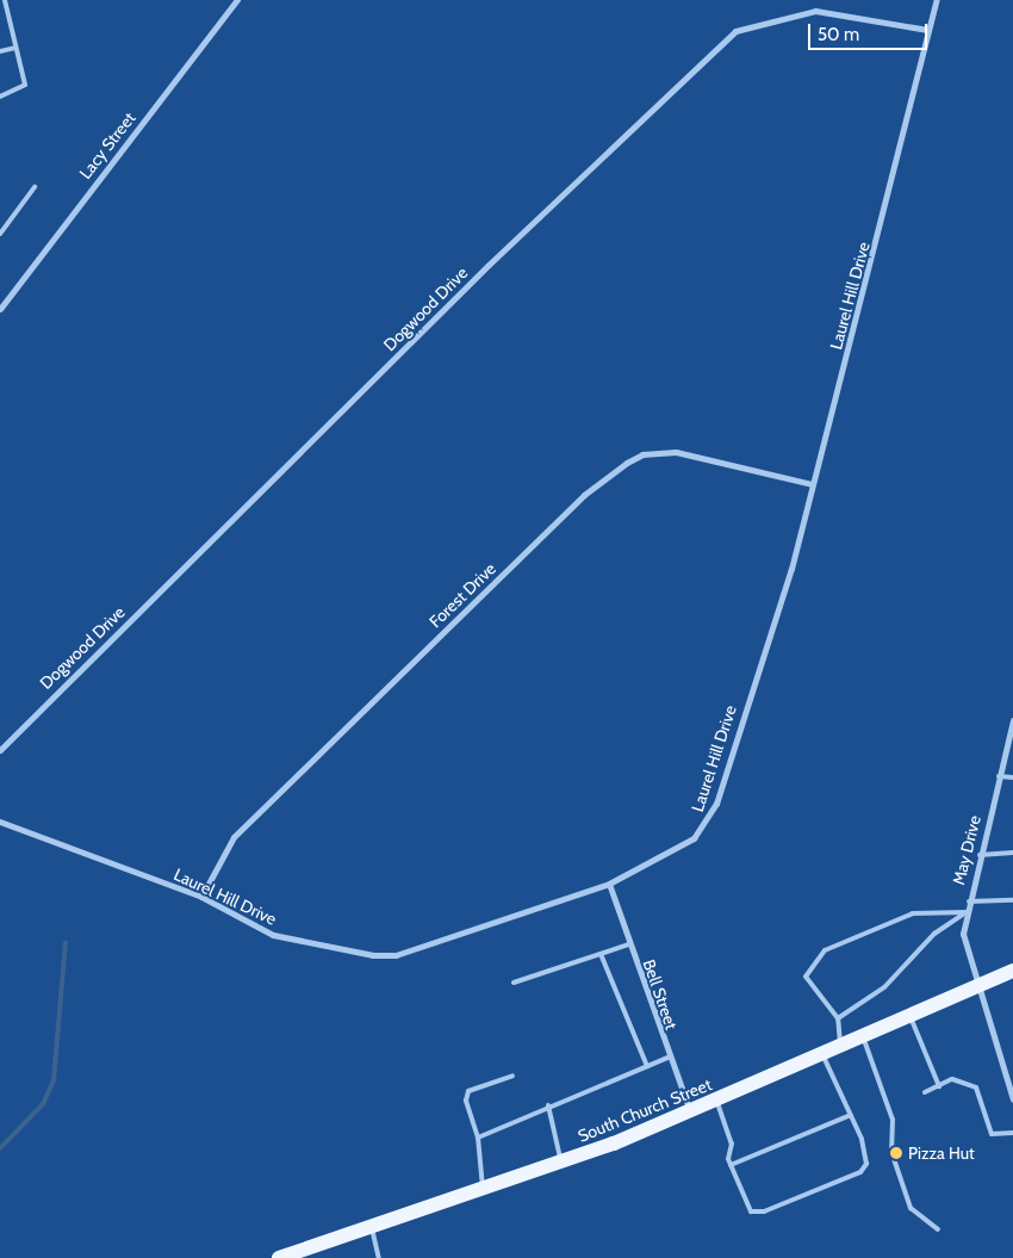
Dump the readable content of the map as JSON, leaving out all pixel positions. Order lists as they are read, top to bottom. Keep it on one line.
{"streets":{"main road":["South Church Street"],"street":["Lacy Street","Laurel Hill Drive","Dogwood Drive","Forest Drive","May Drive","Bell Street"]},"crossings":[["Laurel Hill Drive","Dogwood Drive"],["Laurel Hill Drive","Forest Drive"],["Laurel Hill Drive","Bell Street"],["May Drive","South Church Street"],["Bell Street","South Church Street"]],"places":["Pizza Hut"],"scale_bar":"50 m"}
